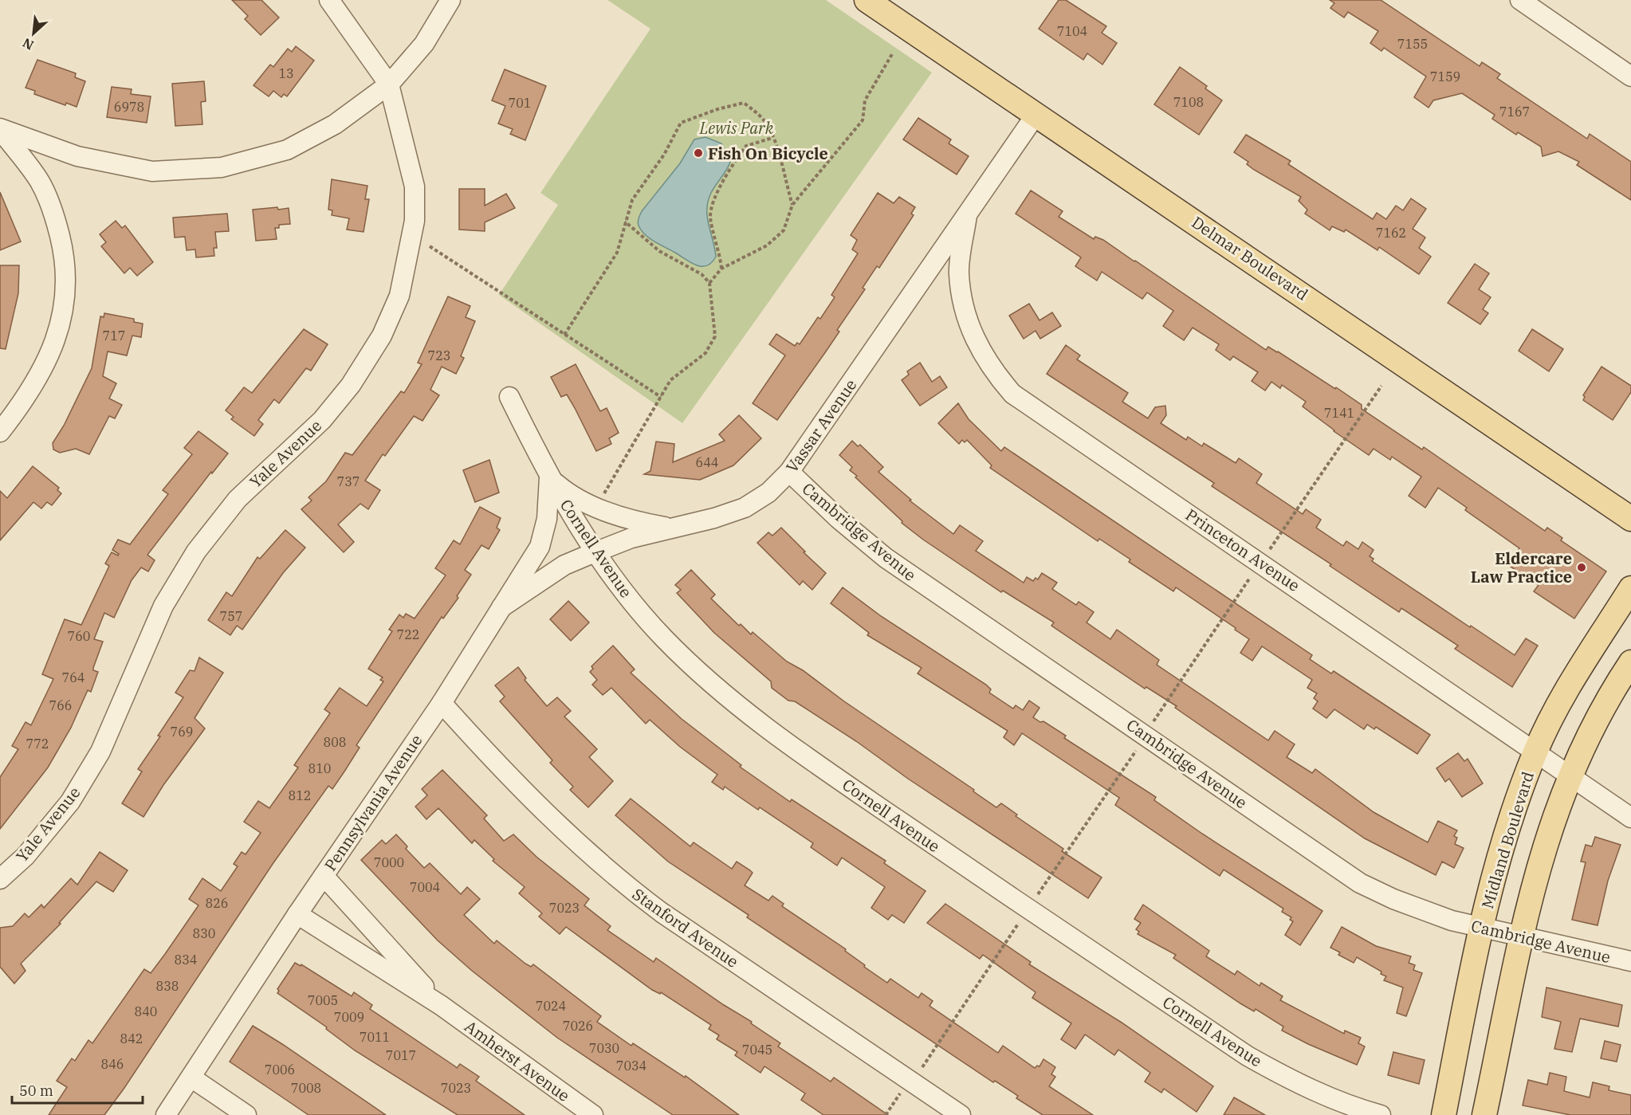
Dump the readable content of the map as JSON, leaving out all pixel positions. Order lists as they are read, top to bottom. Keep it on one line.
{"streets":{"main road":["Delmar Boulevard","Midland Boulevard"],"street":["Vassar Avenue","Yale Avenue","Cambridge Avenue","Cornell Avenue","Princeton Avenue","Pennsylvania Avenue","Stanford Avenue","Amherst Avenue"]},"crossings":[["Delmar Boulevard","Vassar Avenue"],["Vassar Avenue","Cambridge Avenue"],["Vassar Avenue","Cornell Avenue"],["Vassar Avenue","Princeton Avenue"],["Vassar Avenue","Pennsylvania Avenue"],["Cambridge Avenue","Midland Boulevard"],["Cornell Avenue","Pennsylvania Avenue"],["Princeton Avenue","Midland Boulevard"],["Pennsylvania Avenue","Stanford Avenue"],["Pennsylvania Avenue","Amherst Avenue"]],"parks":["Lewis Park"],"places":["Fish On Bicycle","Eldercare Law Practice"],"house_numbers":["7104","7155","13","7159","7108","701","6978","7167","7162","717","723","7141","644","737","757","722","760","764","766","769","808","772","810","812","7000","7004","826","7023","830","834","838","7005","7024","840","7009","7026","7011","842","7030","7045","7017","846","7034","7006","7008","7023"],"scale_bar":"50 m","north":"bottom left"}
